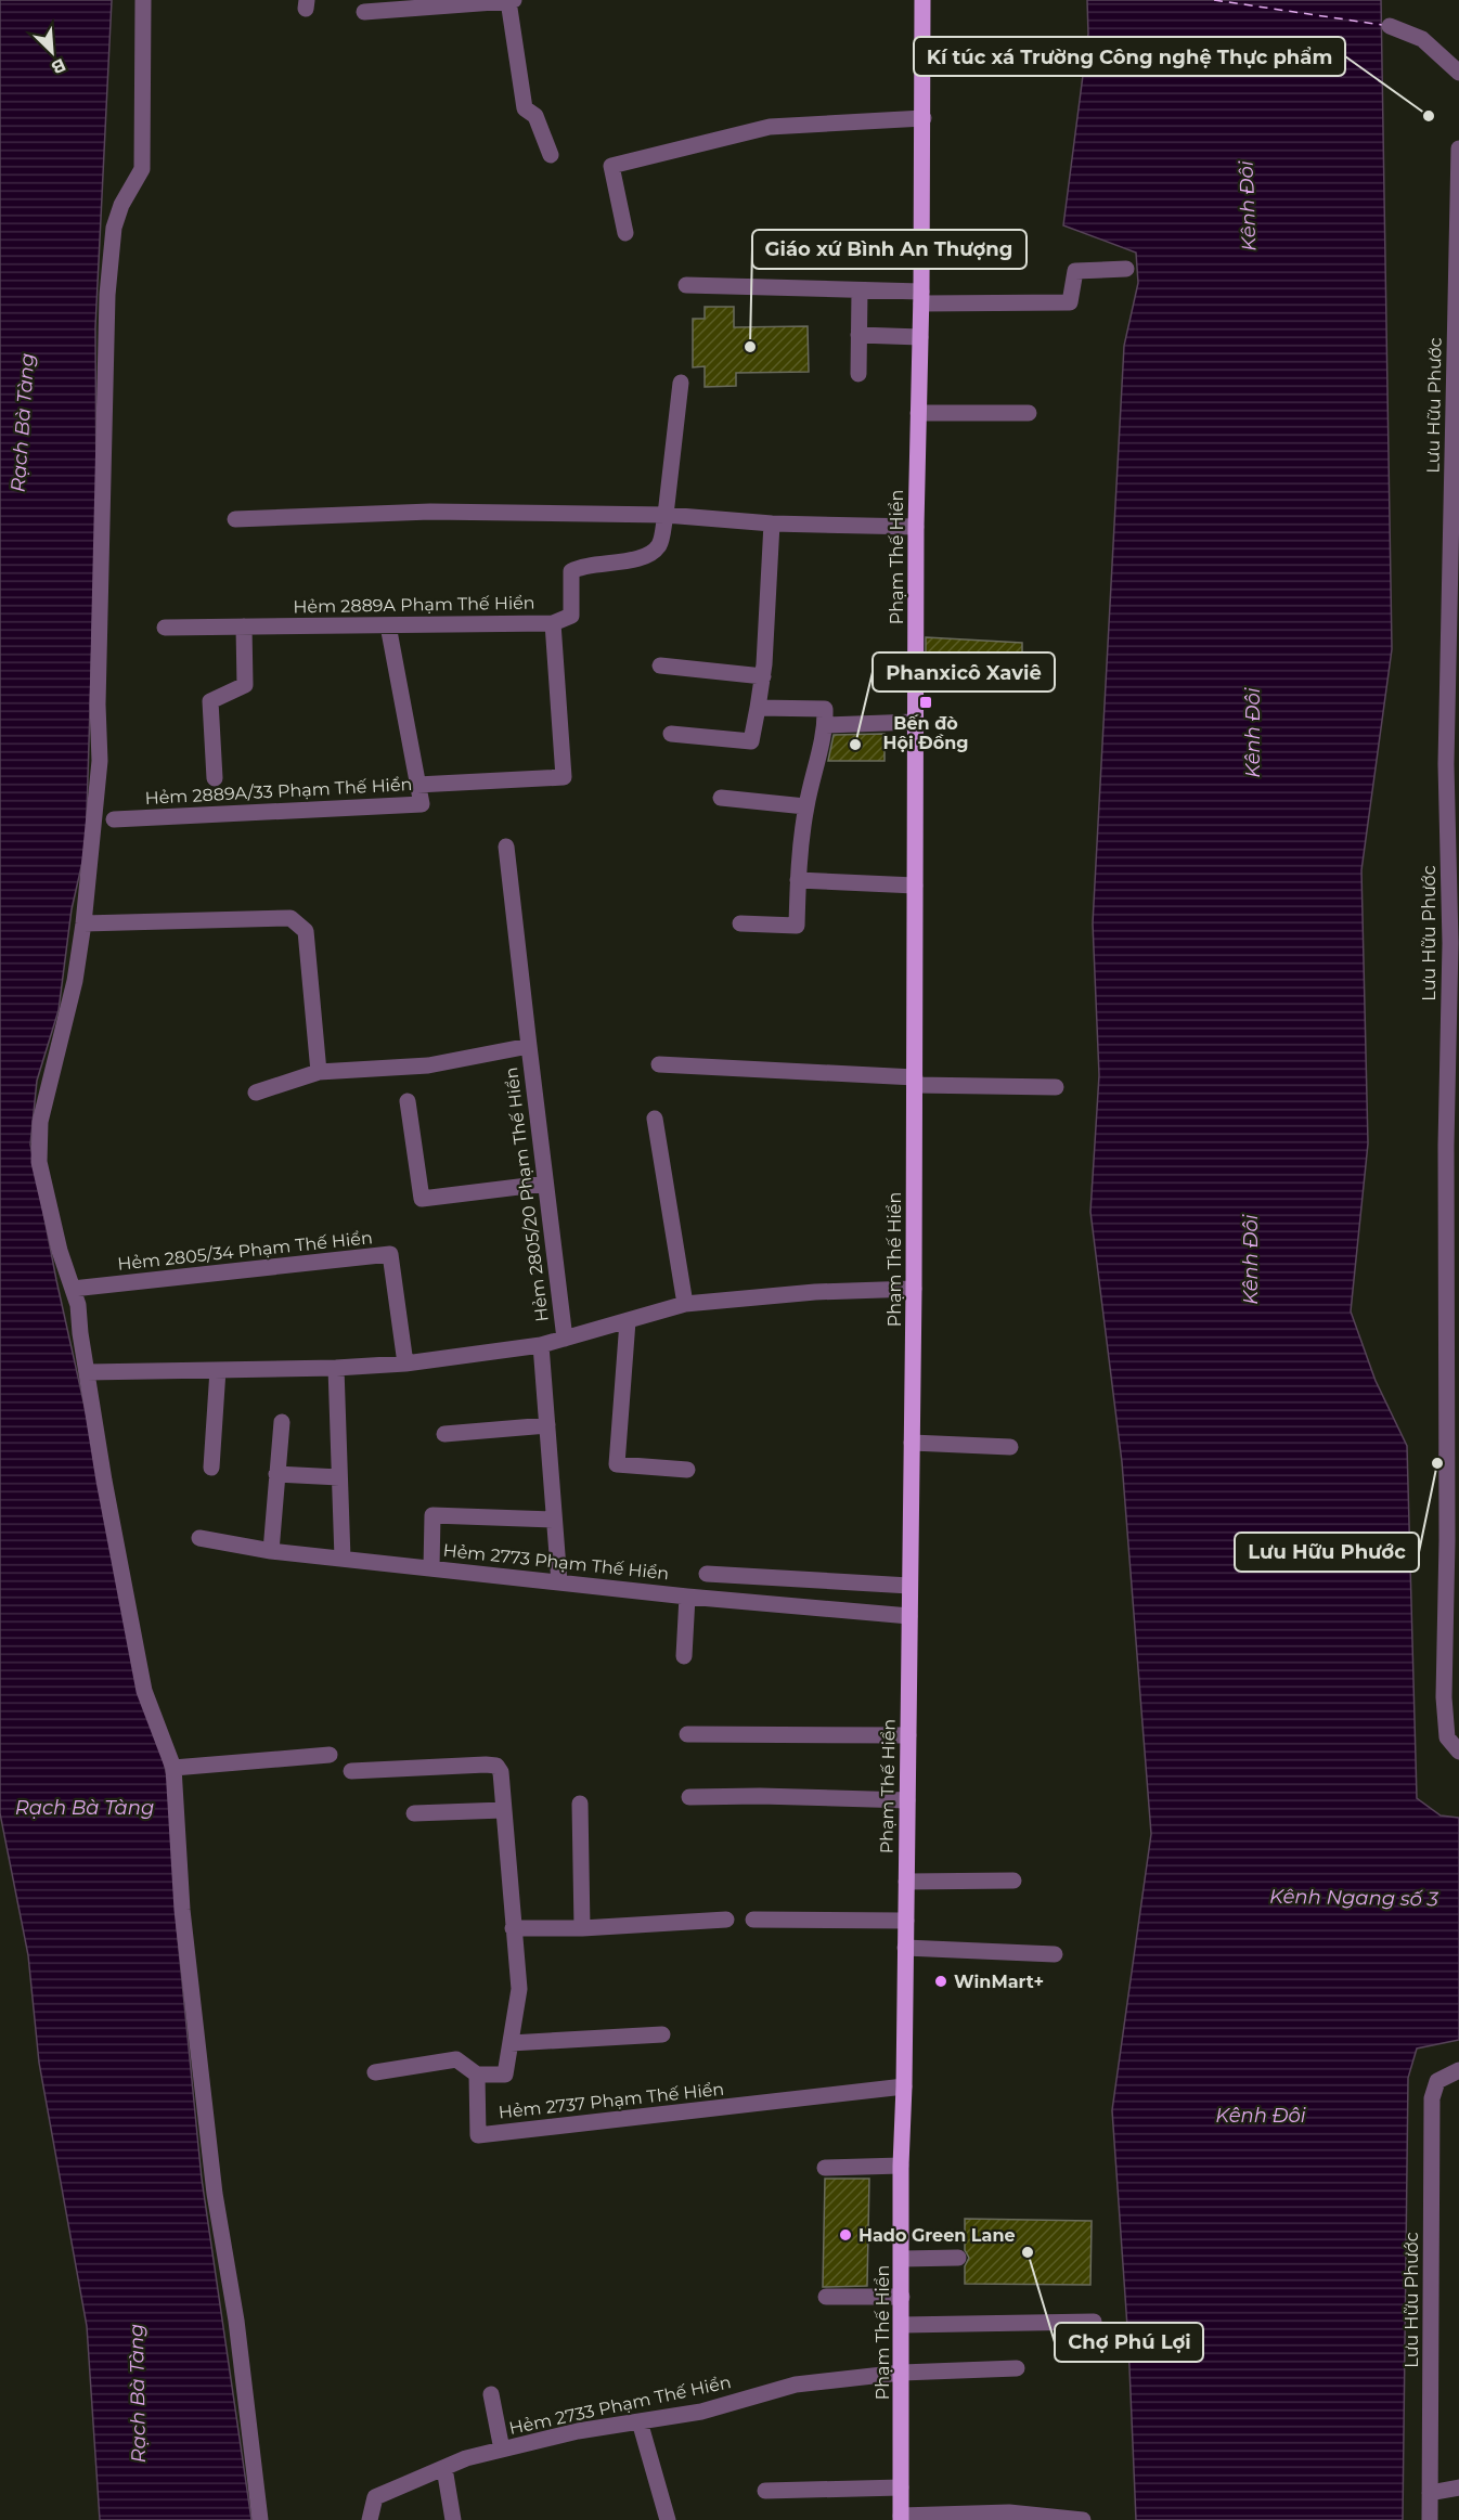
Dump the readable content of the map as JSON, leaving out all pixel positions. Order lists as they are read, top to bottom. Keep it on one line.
{"streets":{"main road":["Phạm Thế Hiển"],"street":["Lưu Hữu Phước","Hẻm 2889A Phạm Thế Hiển","Hẻm 2889A/33 Phạm Thế Hiển","Hẻm 2805/20 Phạm Thế Hiển","Hẻm 2805/34 Phạm Thế Hiển","Hẻm 2773 Phạm Thế Hiển","Hẻm 2737 Phạm Thế Hiển","Hẻm 2733 Phạm Thế Hiển"]},"crossings":[["Phạm Thế Hiển","Hẻm 2773 Phạm Thế Hiển"],["Phạm Thế Hiển","Hẻm 2737 Phạm Thế Hiển"],["Phạm Thế Hiển","Hẻm 2733 Phạm Thế Hiển"],["Hẻm 2889A Phạm Thế Hiển","Hẻm 2889A/33 Phạm Thế Hiển"]],"water":["Kênh Đôi","Rạch Bà Tàng","Kênh Ngang số 3"],"places":{"other":["Kí túc xá Trường Công nghệ Thực phẩm","Giáo xứ Bình An Thượng","Phanxicô Xaviê","Lưu Hữu Phước","WinMart+","Hado Green Lane","Chợ Phú Lợi"],"transit":["Bến đò Hội Đồng"]},"north":"bottom right"}
